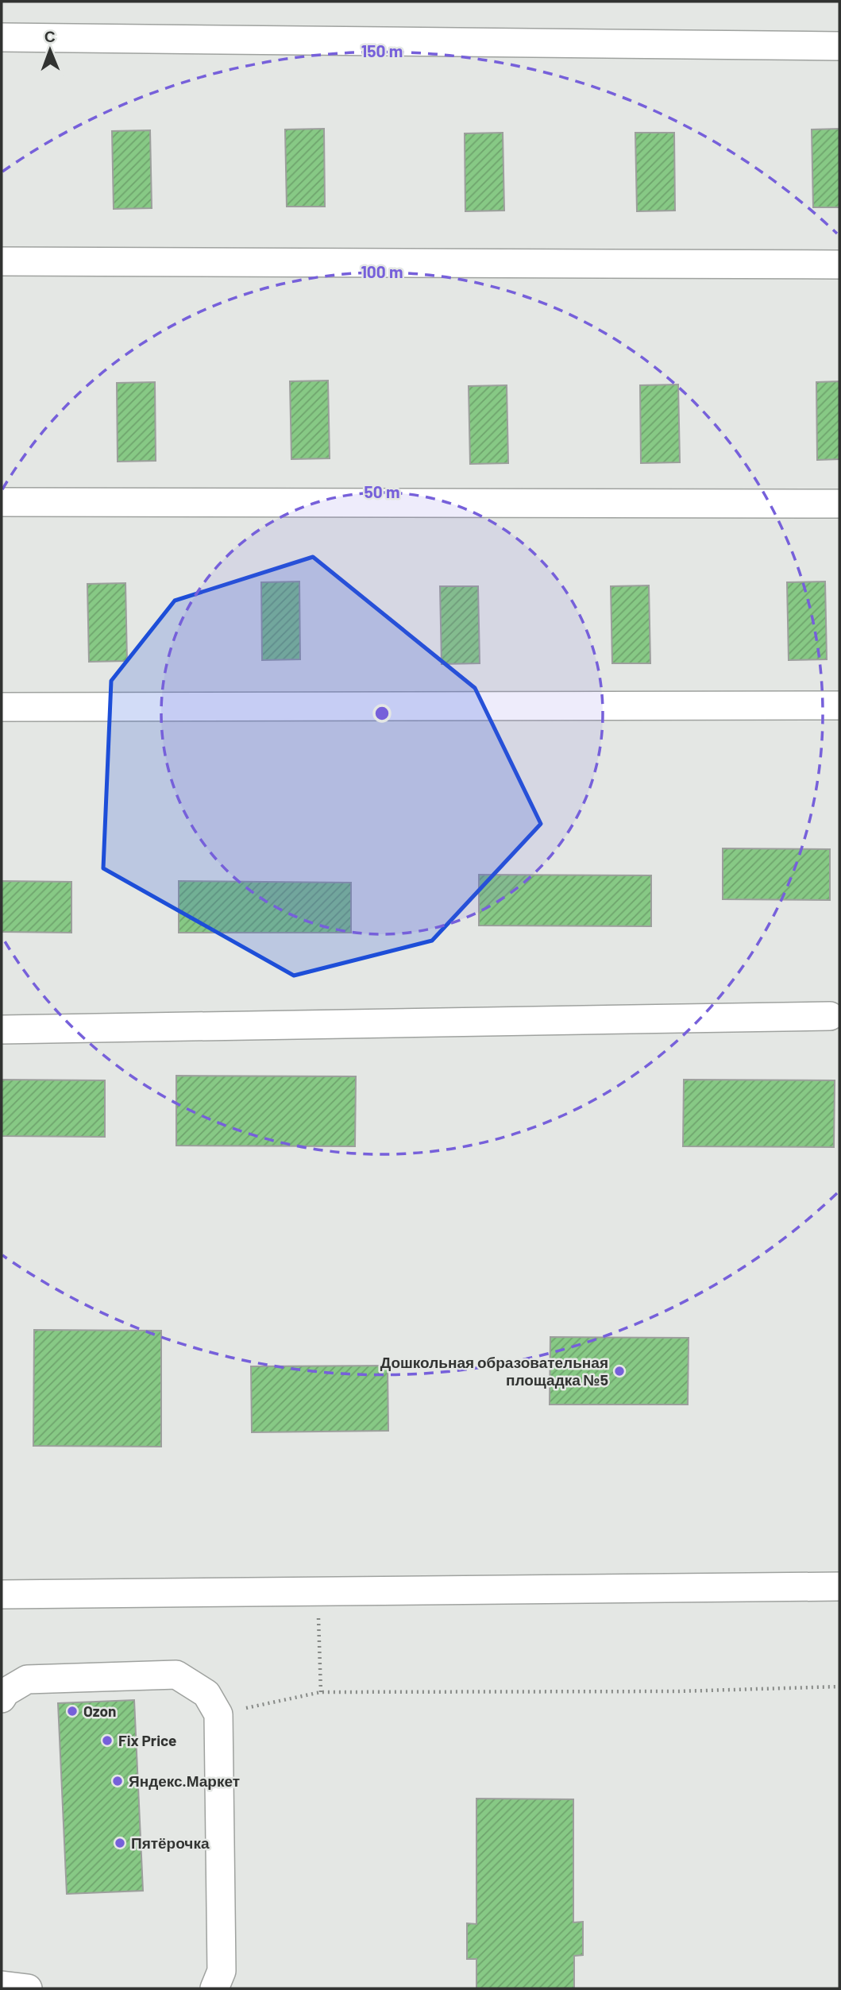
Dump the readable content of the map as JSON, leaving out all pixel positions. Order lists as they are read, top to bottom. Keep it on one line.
{"places":["Дошкольная образовательная площадка №5","Ozon","Fix Price","Яндекс.Маркет","Пятёрочка"],"north":"top","rings":["150 m","100 m","50 m"]}
